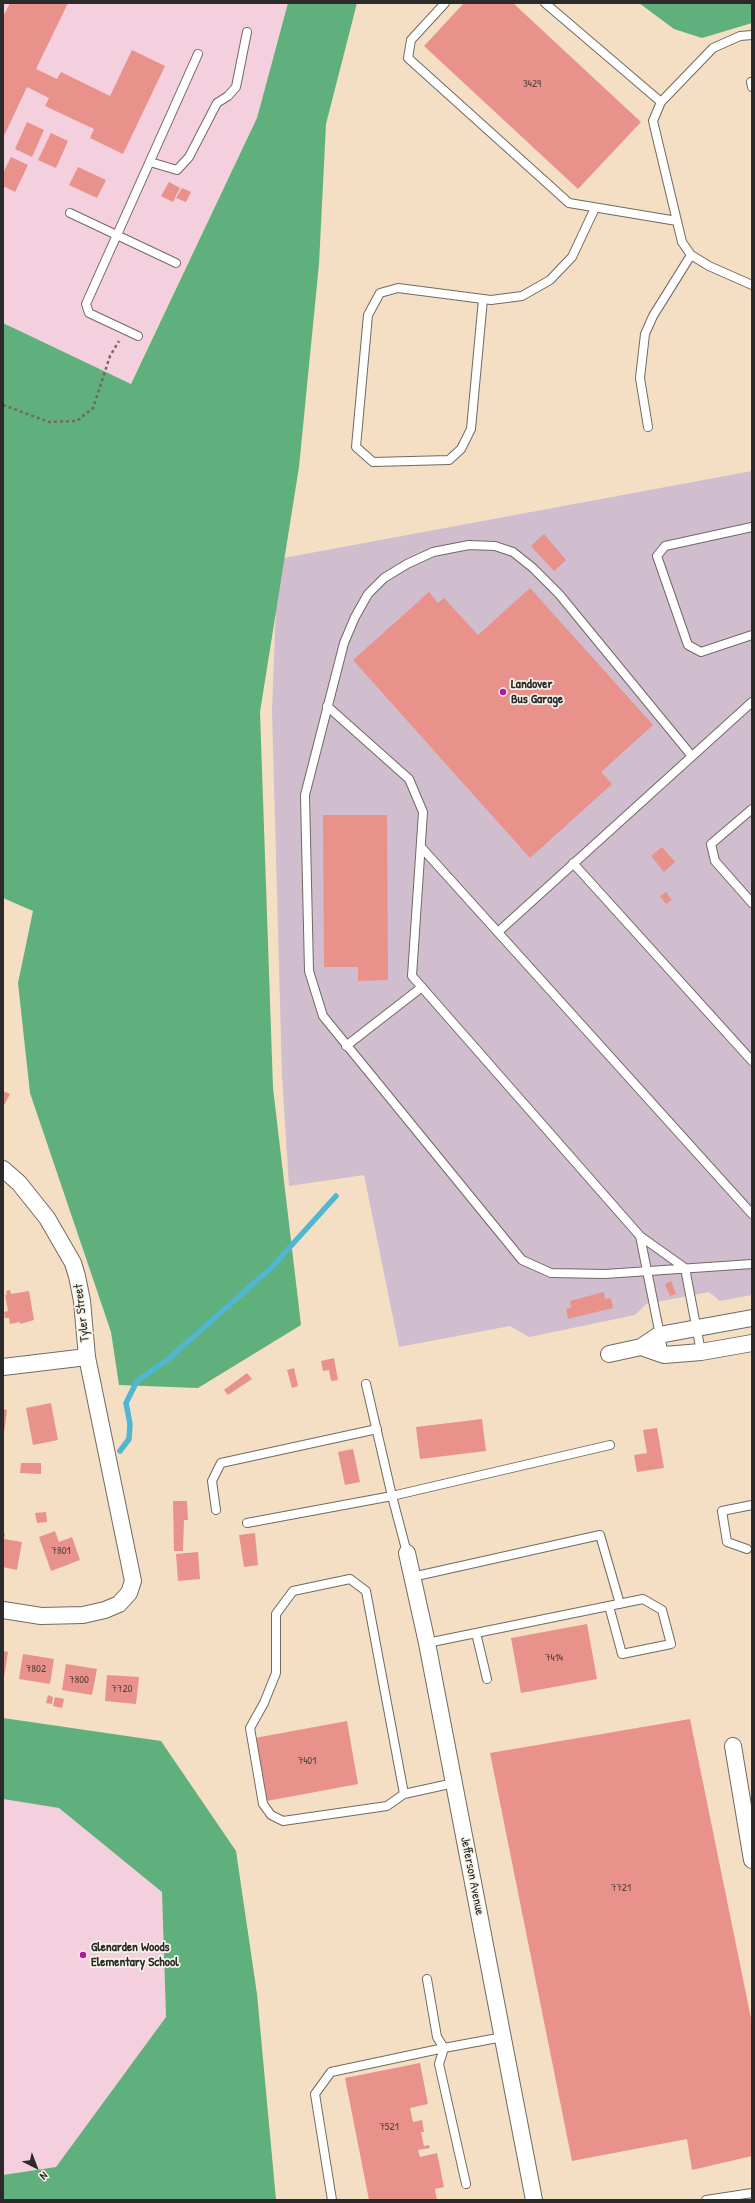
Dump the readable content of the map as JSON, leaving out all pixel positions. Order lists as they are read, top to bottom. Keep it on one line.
{"streets":{"street":["Tyler Street","Jefferson Avenue"]},"places":["Landover Bus Garage","Glenarden Woods Elementary School"],"house_numbers":["3429","7801","7414","7802","7800","7720","7401","7721","7521"],"north":"bottom right"}
